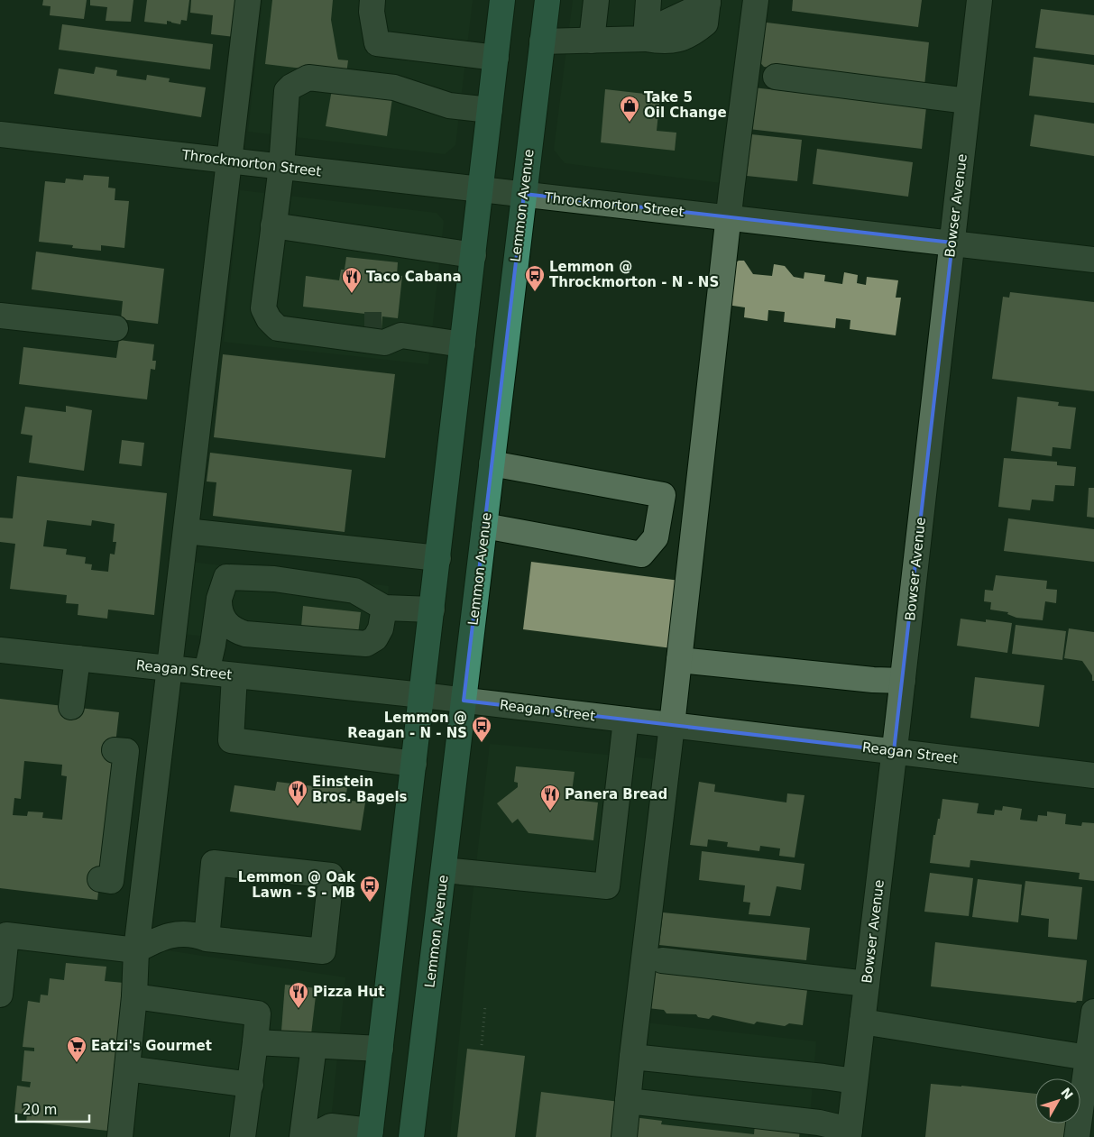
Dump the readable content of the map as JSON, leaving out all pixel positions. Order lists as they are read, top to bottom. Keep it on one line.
{"streets":{"main road":["Lemmon Avenue"],"street":["Throckmorton Street","Bowser Avenue","Reagan Street"]},"crossings":[["Throckmorton Street","Lemmon Avenue"],["Throckmorton Street","Bowser Avenue"],["Lemmon Avenue","Reagan Street"],["Bowser Avenue","Reagan Street"]],"places":{"shop":["Take 5 Oil Change"],"bus stop":["Lemmon @ Throckmorton - N - NS","Lemmon @ Reagan - N - NS","Lemmon @ Oak Lawn - S - MB"],"restaurant":["Taco Cabana","Einstein Bros. Bagels","Panera Bread","Pizza Hut"],"supermarket":["Eatzi's Gourmet"]},"scale_bar":"20 m","north":"top right"}
